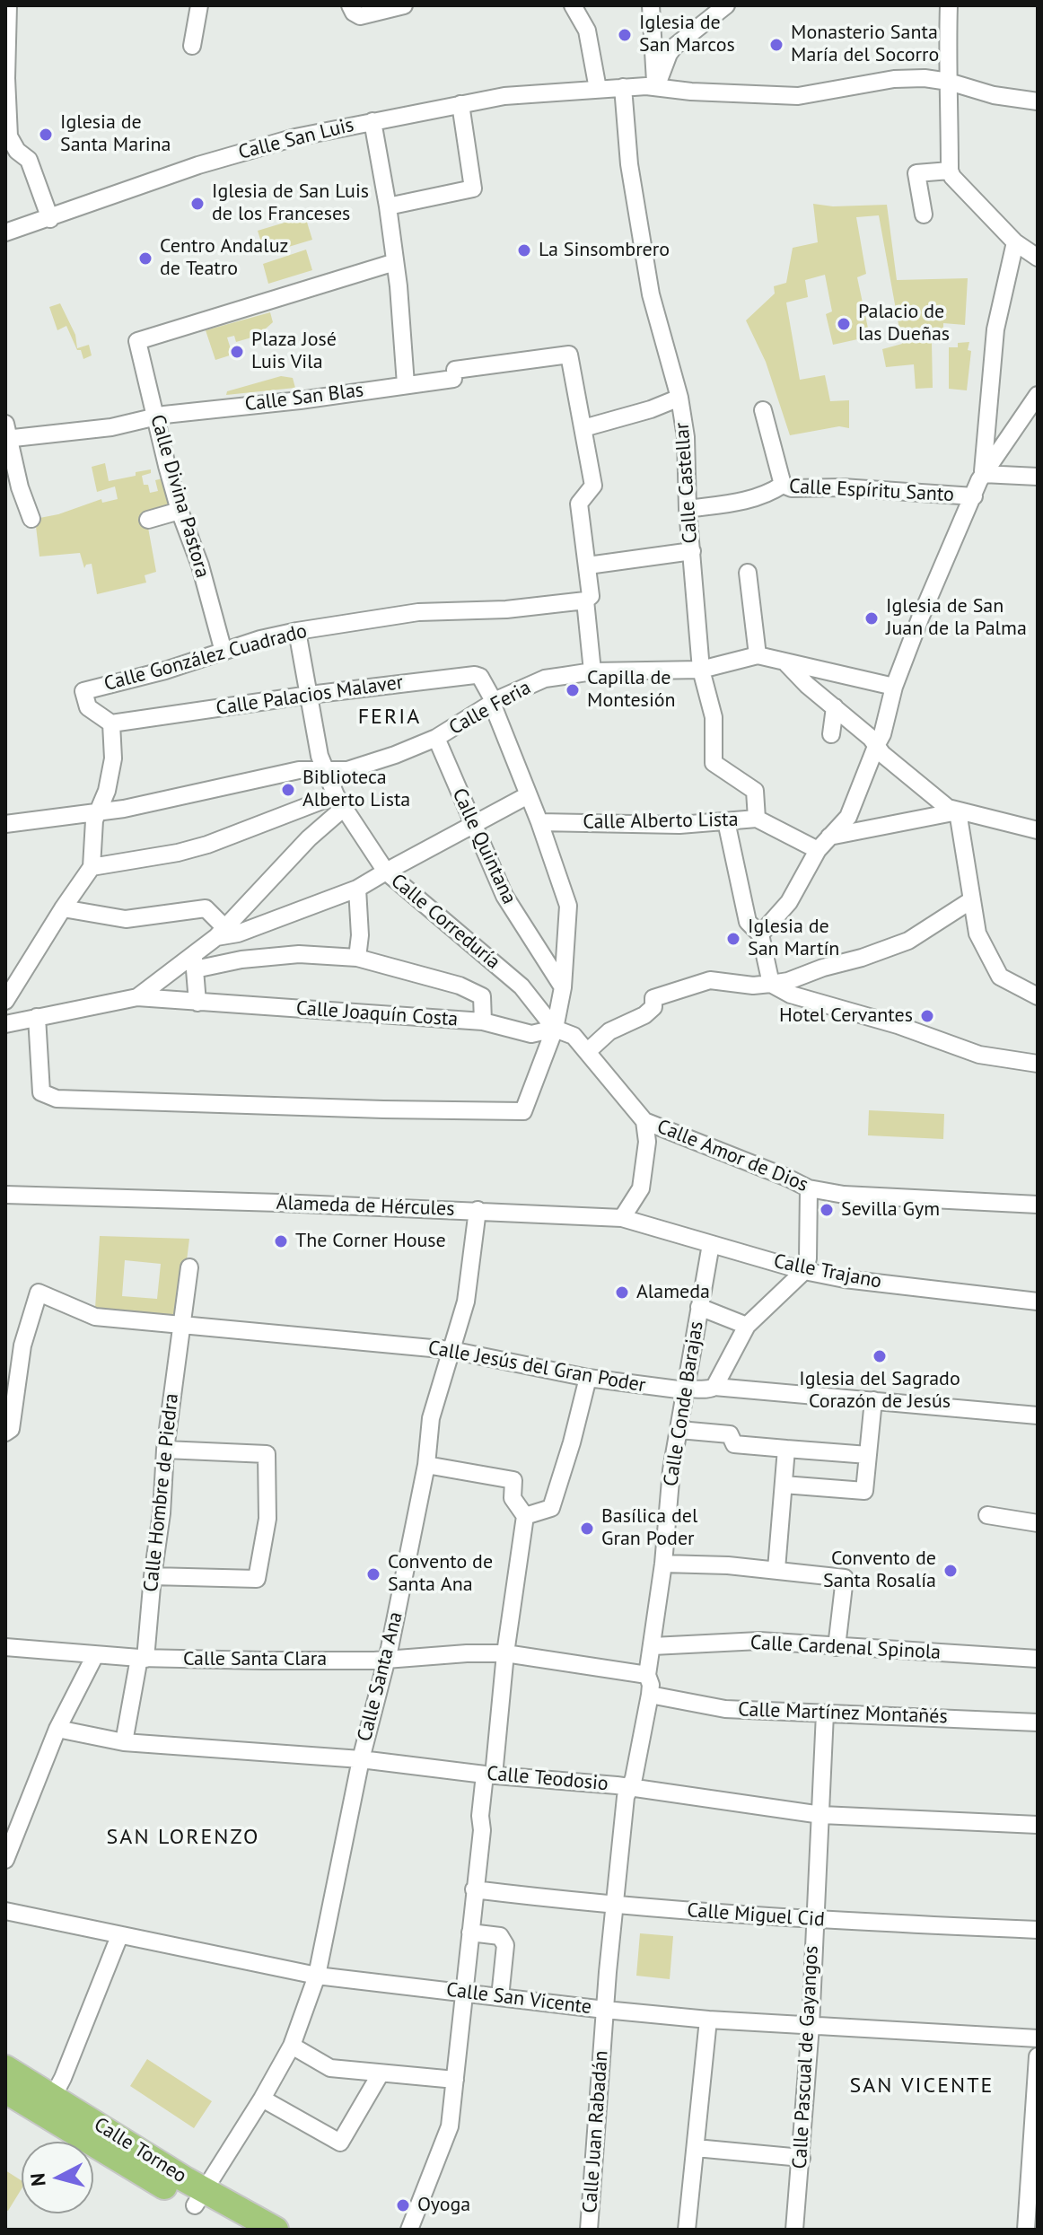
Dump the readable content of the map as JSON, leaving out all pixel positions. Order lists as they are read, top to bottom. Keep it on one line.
{"streets":{"main road":["Calle Torneo"],"street":["Calle San Luis","Calle San Blas","Calle Castellar","Calle Espíritu Santo","Calle Divina Pastora","Calle González Cuadrado","Calle Palacios Malaver","Calle Feria","Calle Alberto Lista","Calle Quintana","Calle Correduría","Calle Joaquín Costa","Calle Amor de Dios","Alameda de Hércules","Calle Trajano","Calle Jesús del Gran Poder","Calle Conde Barajas","Calle Hombre de Piedra","Calle Cardenal Spinola","Calle Santa Clara","Calle Santa Ana","Calle Martínez Montañés","Calle Teodosio","Calle Miguel Cid","Calle San Vicente","Calle Pascual de Gayangos","Calle Juan Rabadán"]},"crossings":[["Calle San Luis","Calle Castellar"],["Calle San Blas","Calle Divina Pastora"],["Calle Castellar","Calle Espíritu Santo"],["Calle Castellar","Calle Feria"],["Calle Castellar","Calle Alberto Lista"],["Calle Divina Pastora","Calle González Cuadrado"],["Calle González Cuadrado","Calle Palacios Malaver"],["Calle González Cuadrado","Calle Correduría"],["Calle Palacios Malaver","Calle Feria"],["Calle Palacios Malaver","Calle Correduría"],["Calle Feria","Calle Quintana"],["Calle Feria","Calle Correduría"],["Calle Correduría","Calle Joaquín Costa"],["Calle Correduría","Calle Amor de Dios"],["Calle Joaquín Costa","Calle Amor de Dios"],["Alameda de Hércules","Calle Trajano"],["Alameda de Hércules","Calle Santa Ana"],["Calle Trajano","Calle Conde Barajas"],["Calle Jesús del Gran Poder","Calle Conde Barajas"],["Calle Jesús del Gran Poder","Calle Hombre de Piedra"],["Calle Jesús del Gran Poder","Calle Santa Ana"],["Calle Conde Barajas","Calle Cardenal Spinola"],["Calle Conde Barajas","Calle Santa Clara"],["Calle Conde Barajas","Calle Martínez Montañés"],["Calle Conde Barajas","Calle Juan Rabadán"],["Calle Hombre de Piedra","Calle Santa Clara"],["Calle Hombre de Piedra","Calle Teodosio"],["Calle Santa Clara","Calle Santa Ana"],["Calle Santa Ana","Calle Teodosio"],["Calle Santa Ana","Calle San Vicente"],["Calle Santa Ana","Calle Torneo"],["Calle Martínez Montañés","Calle Pascual de Gayangos"],["Calle Martínez Montañés","Calle Juan Rabadán"],["Calle Teodosio","Calle Pascual de Gayangos"],["Calle Teodosio","Calle Juan Rabadán"],["Calle Miguel Cid","Calle Pascual de Gayangos"],["Calle Miguel Cid","Calle Juan Rabadán"],["Calle San Vicente","Calle Pascual de Gayangos"],["Calle San Vicente","Calle Juan Rabadán"]],"districts":["FERIA","SAN LORENZO","SAN VICENTE"],"places":["Iglesia de San Marcos","Monasterio Santa María del Socorro","Iglesia de Santa Marina","Iglesia de San Luis de los Franceses","La Sinsombrero","Centro Andaluz de Teatro","Palacio de las Dueñas","Plaza José Luis Vila","Iglesia de San Juan de la Palma","Capilla de Montesión","Biblioteca Alberto Lista","Iglesia de San Martín","Hotel Cervantes","Sevilla Gym","The Corner House","Alameda","Iglesia del Sagrado Corazón de Jesús","Basílica del Gran Poder","Convento de Santa Rosalía","Convento de Santa Ana","Oyoga"],"north":"left"}
